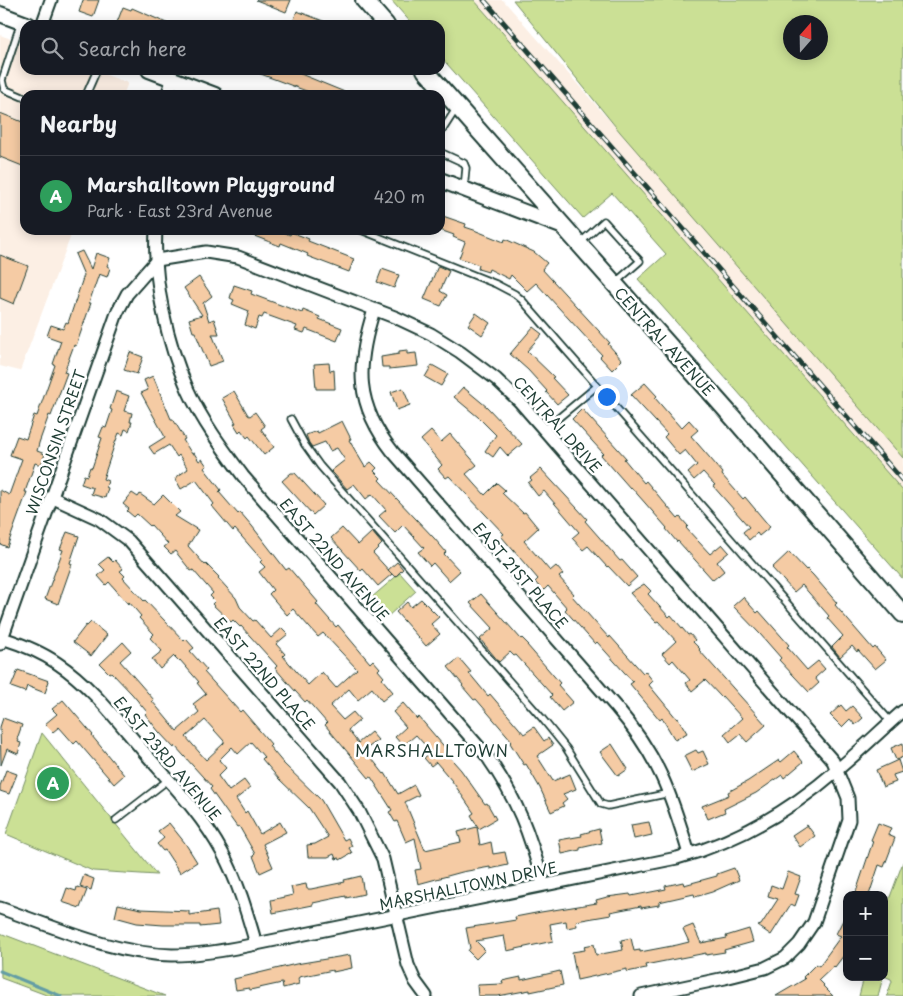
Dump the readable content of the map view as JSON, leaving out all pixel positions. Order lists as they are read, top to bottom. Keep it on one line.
{"streets":{"main road":["CENTRAL AVENUE"],"street":["CENTRAL DRIVE","WISCONSIN STREET","EAST 22ND AVENUE","EAST 21ST PLACE","EAST 22ND PLACE","EAST 23RD AVENUE","MARSHALLTOWN DRIVE"]},"crossings":[["CENTRAL DRIVE","WISCONSIN STREET"],["CENTRAL DRIVE","EAST 22ND AVENUE"],["CENTRAL DRIVE","EAST 21ST PLACE"],["CENTRAL DRIVE","MARSHALLTOWN DRIVE"],["WISCONSIN STREET","EAST 22ND AVENUE"],["WISCONSIN STREET","EAST 22ND PLACE"],["WISCONSIN STREET","EAST 23RD AVENUE"],["EAST 22ND AVENUE","MARSHALLTOWN DRIVE"],["EAST 21ST PLACE","MARSHALLTOWN DRIVE"],["EAST 22ND PLACE","MARSHALLTOWN DRIVE"],["EAST 23RD AVENUE","MARSHALLTOWN DRIVE"]],"districts":["MARSHALLTOWN"],"north":"top","page":{"search":"Search here","heading":"Nearby","list":[{"mark":"A","name":"Marshalltown Playground","note":"Park · East 23rd Avenue","value":"420 m"}],"pins":"A","map_buttons":["+","−"]}}
